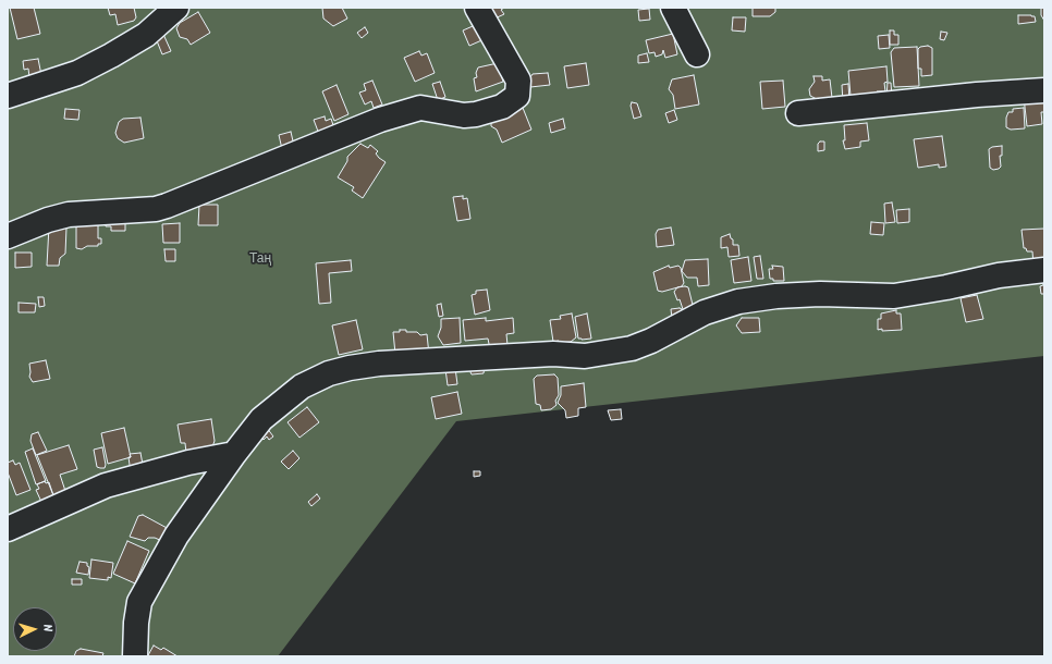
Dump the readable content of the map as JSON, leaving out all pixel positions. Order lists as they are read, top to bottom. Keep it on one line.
{"parks":["Таң"],"north":"right"}
